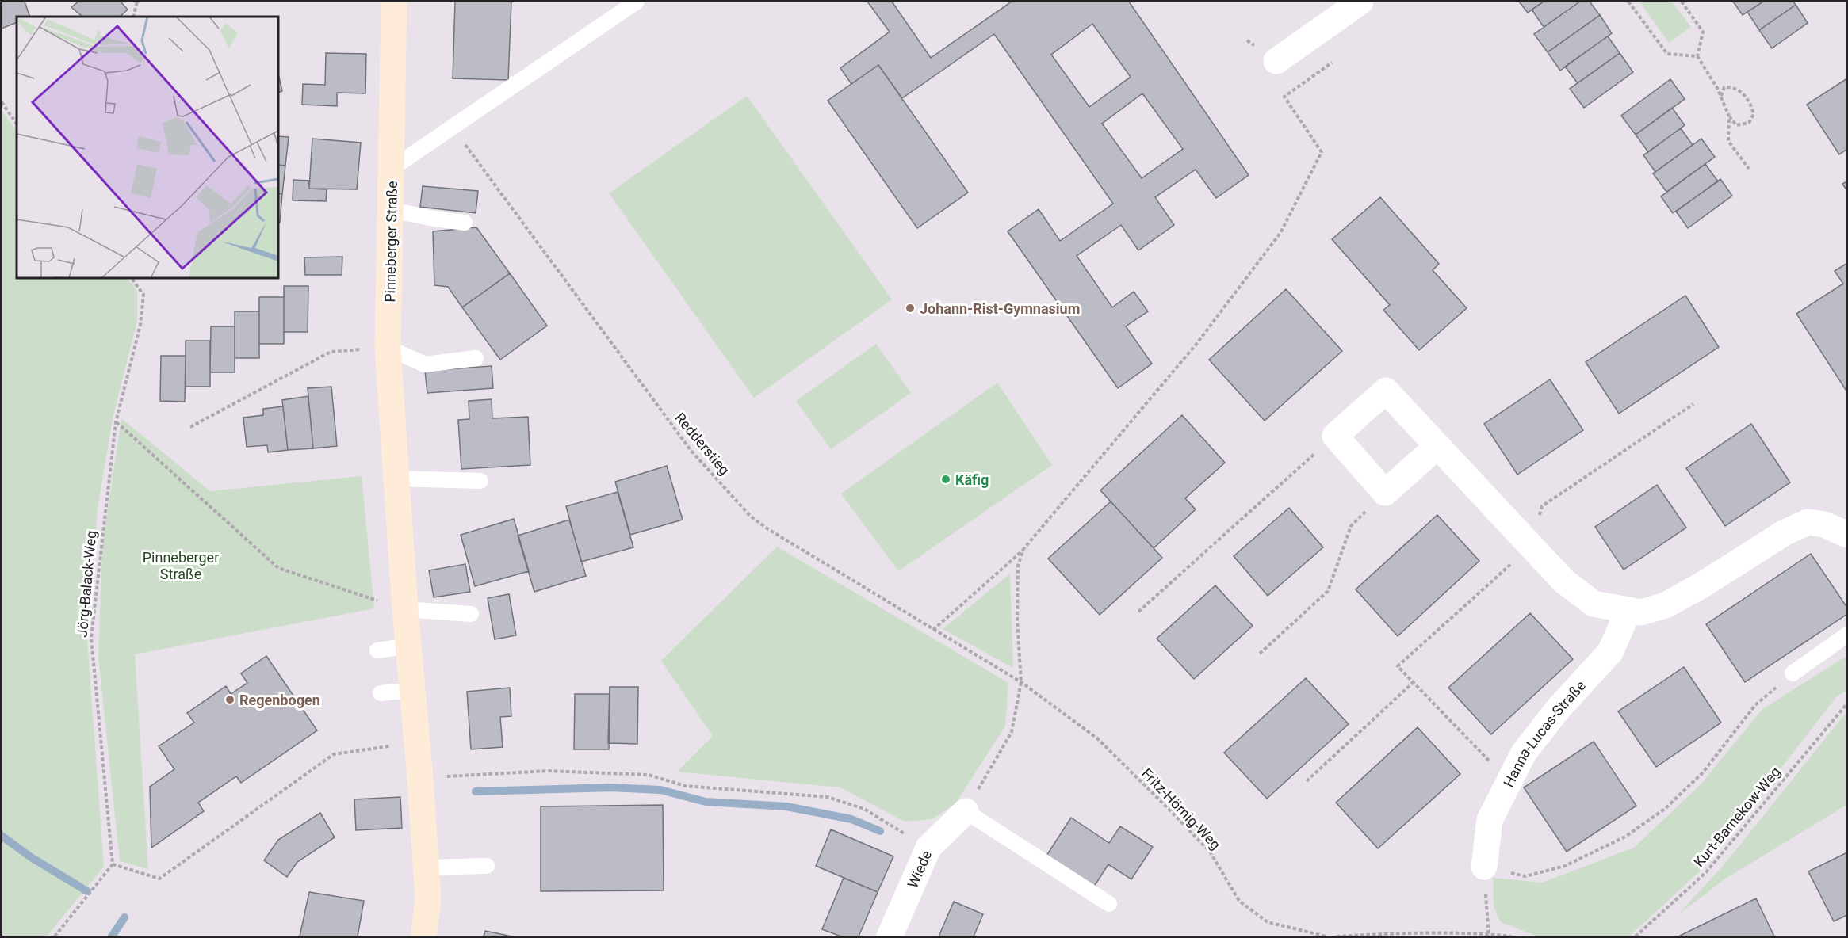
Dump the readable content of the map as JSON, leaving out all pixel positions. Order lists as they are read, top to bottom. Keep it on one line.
{"streets":{"main road":["Pinneberger Straße"],"street":["Hanna-Lucas-Straße","Wiede"],"path":["Redderstieg","Jörg-Balack-Weg","Fritz-Hörnig-Weg","Kurt-Barnekow-Weg"]},"crossings":[["Redderstieg","Fritz-Hörnig-Weg"]],"parks":["Pinneberger Straße"],"places":["Johann-Rist-Gymnasium","Käfig","Regenbogen"]}
